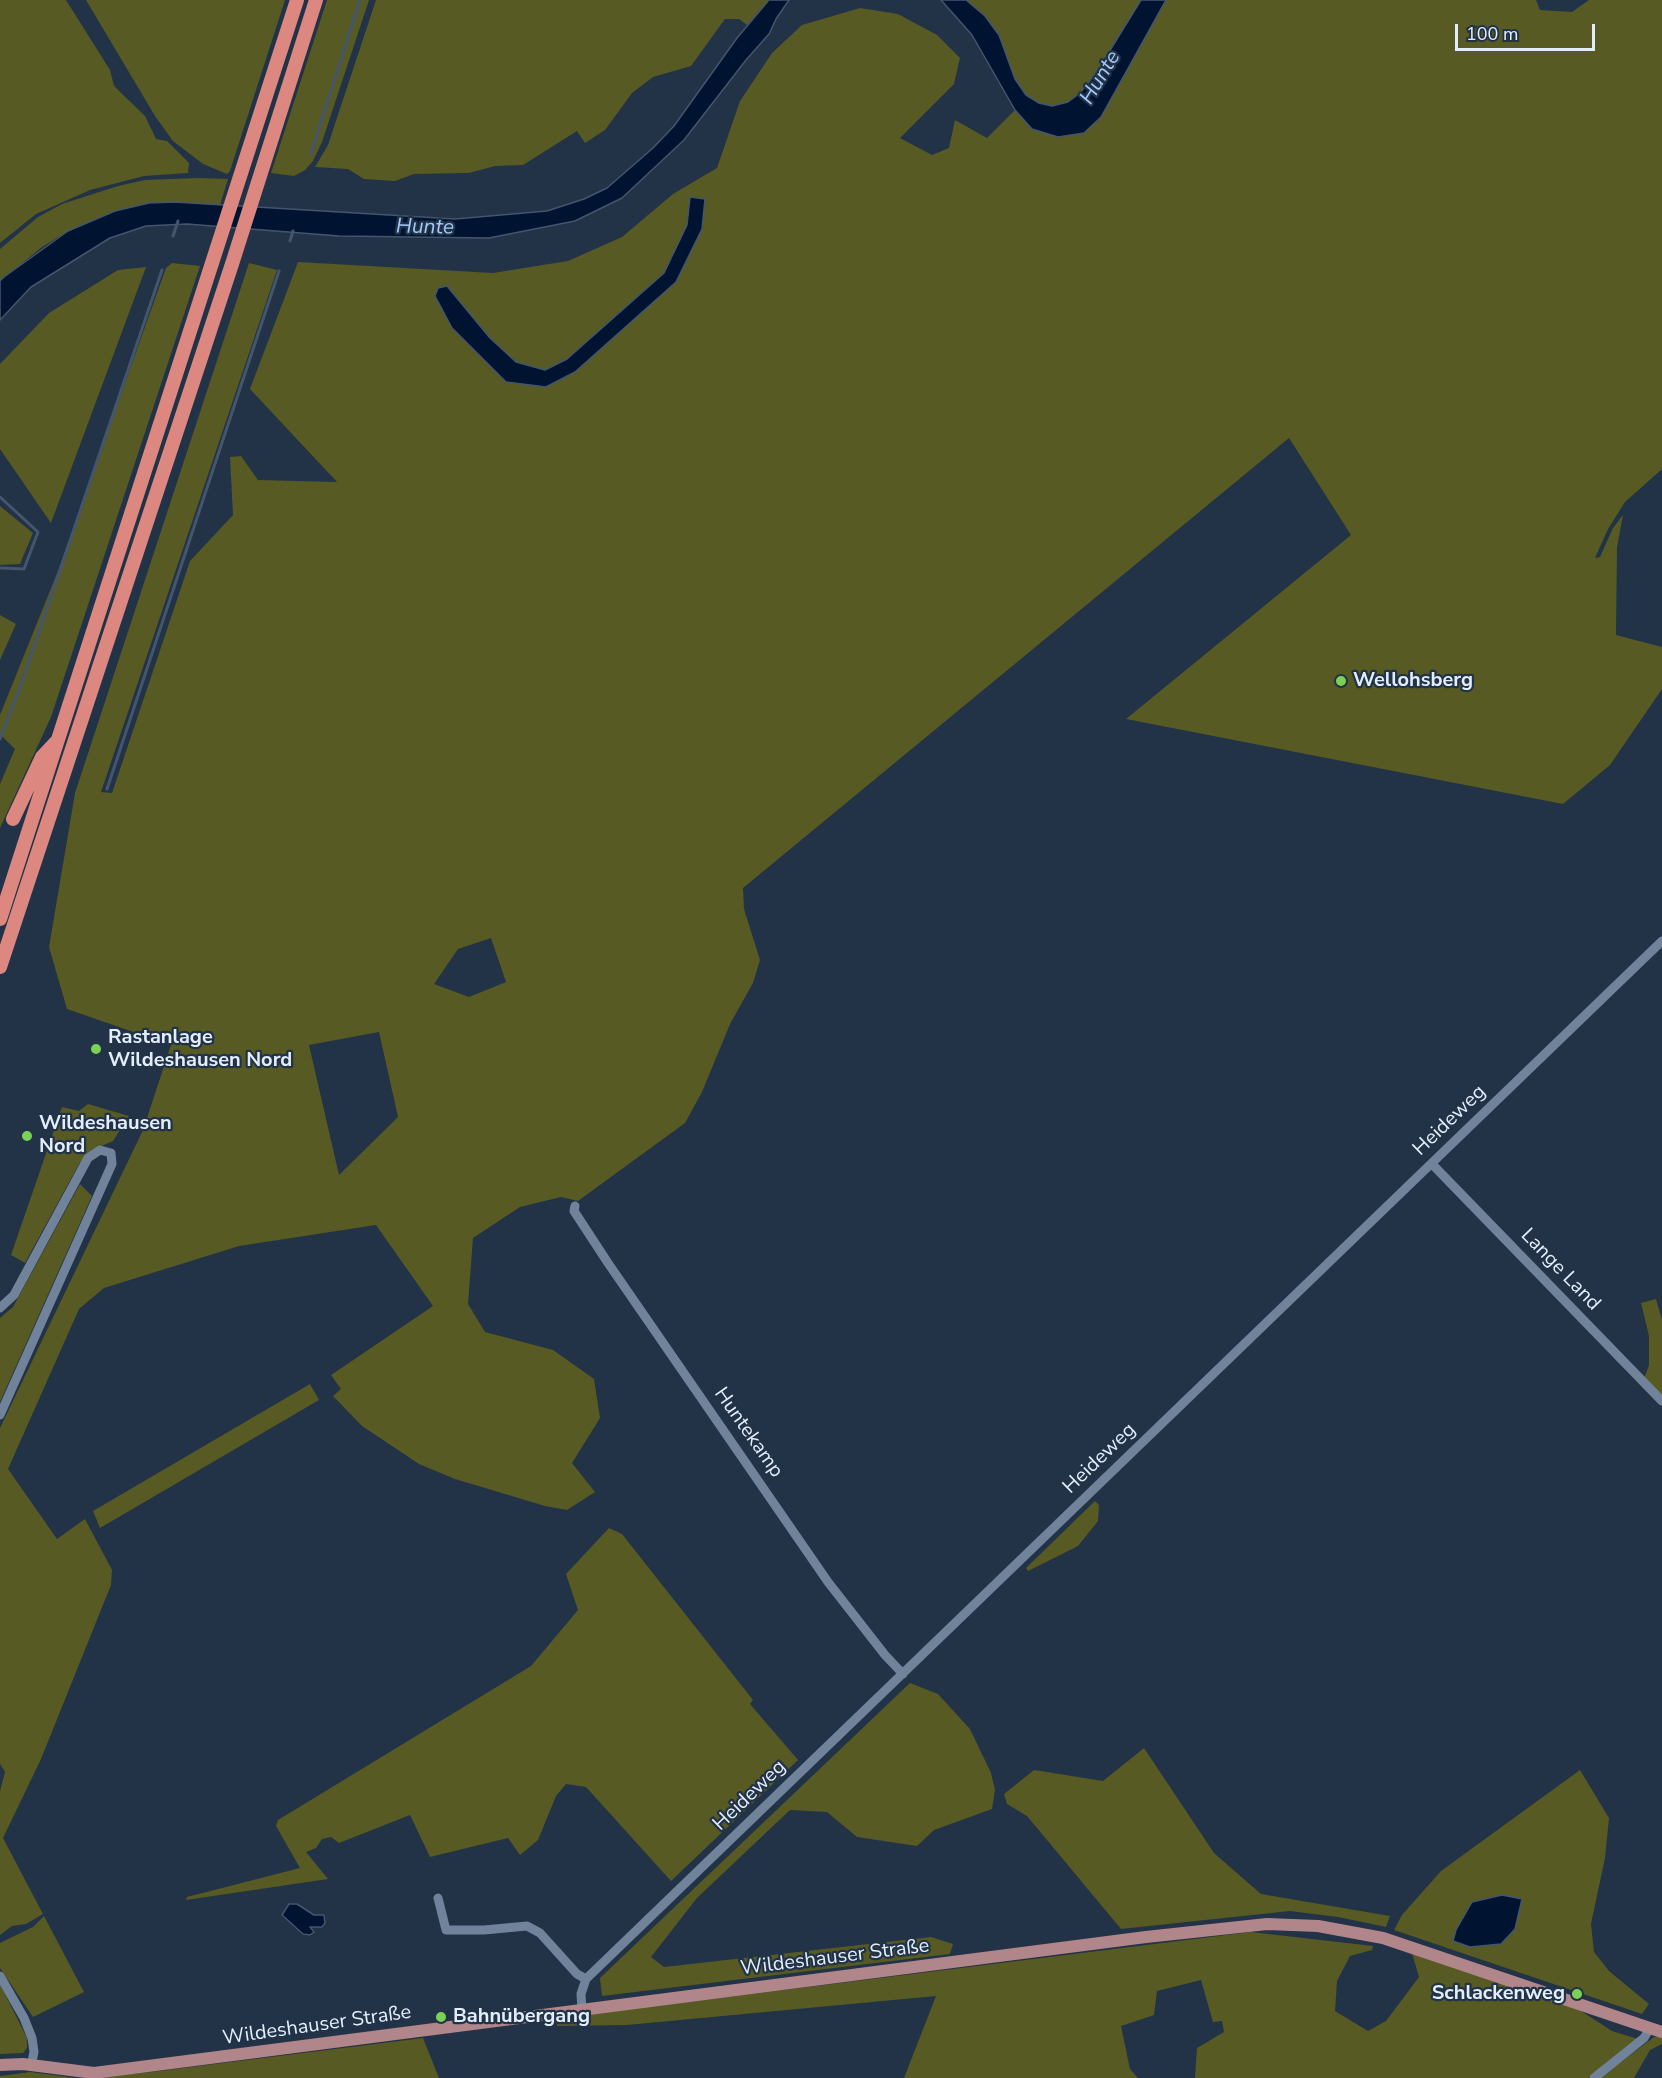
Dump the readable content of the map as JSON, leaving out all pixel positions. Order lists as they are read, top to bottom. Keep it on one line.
{"streets":{"main road":["Wildeshauser Straße"],"street":["Heideweg","Lange Land","Huntekamp"]},"crossings":[["Heideweg","Lange Land"],["Heideweg","Huntekamp"]],"water":["Hunte"],"places":["Wellohsberg","Rastanlage Wildeshausen Nord","Wildeshausen Nord","Schlackenweg","Bahnübergang"],"scale_bar":"100 m"}
